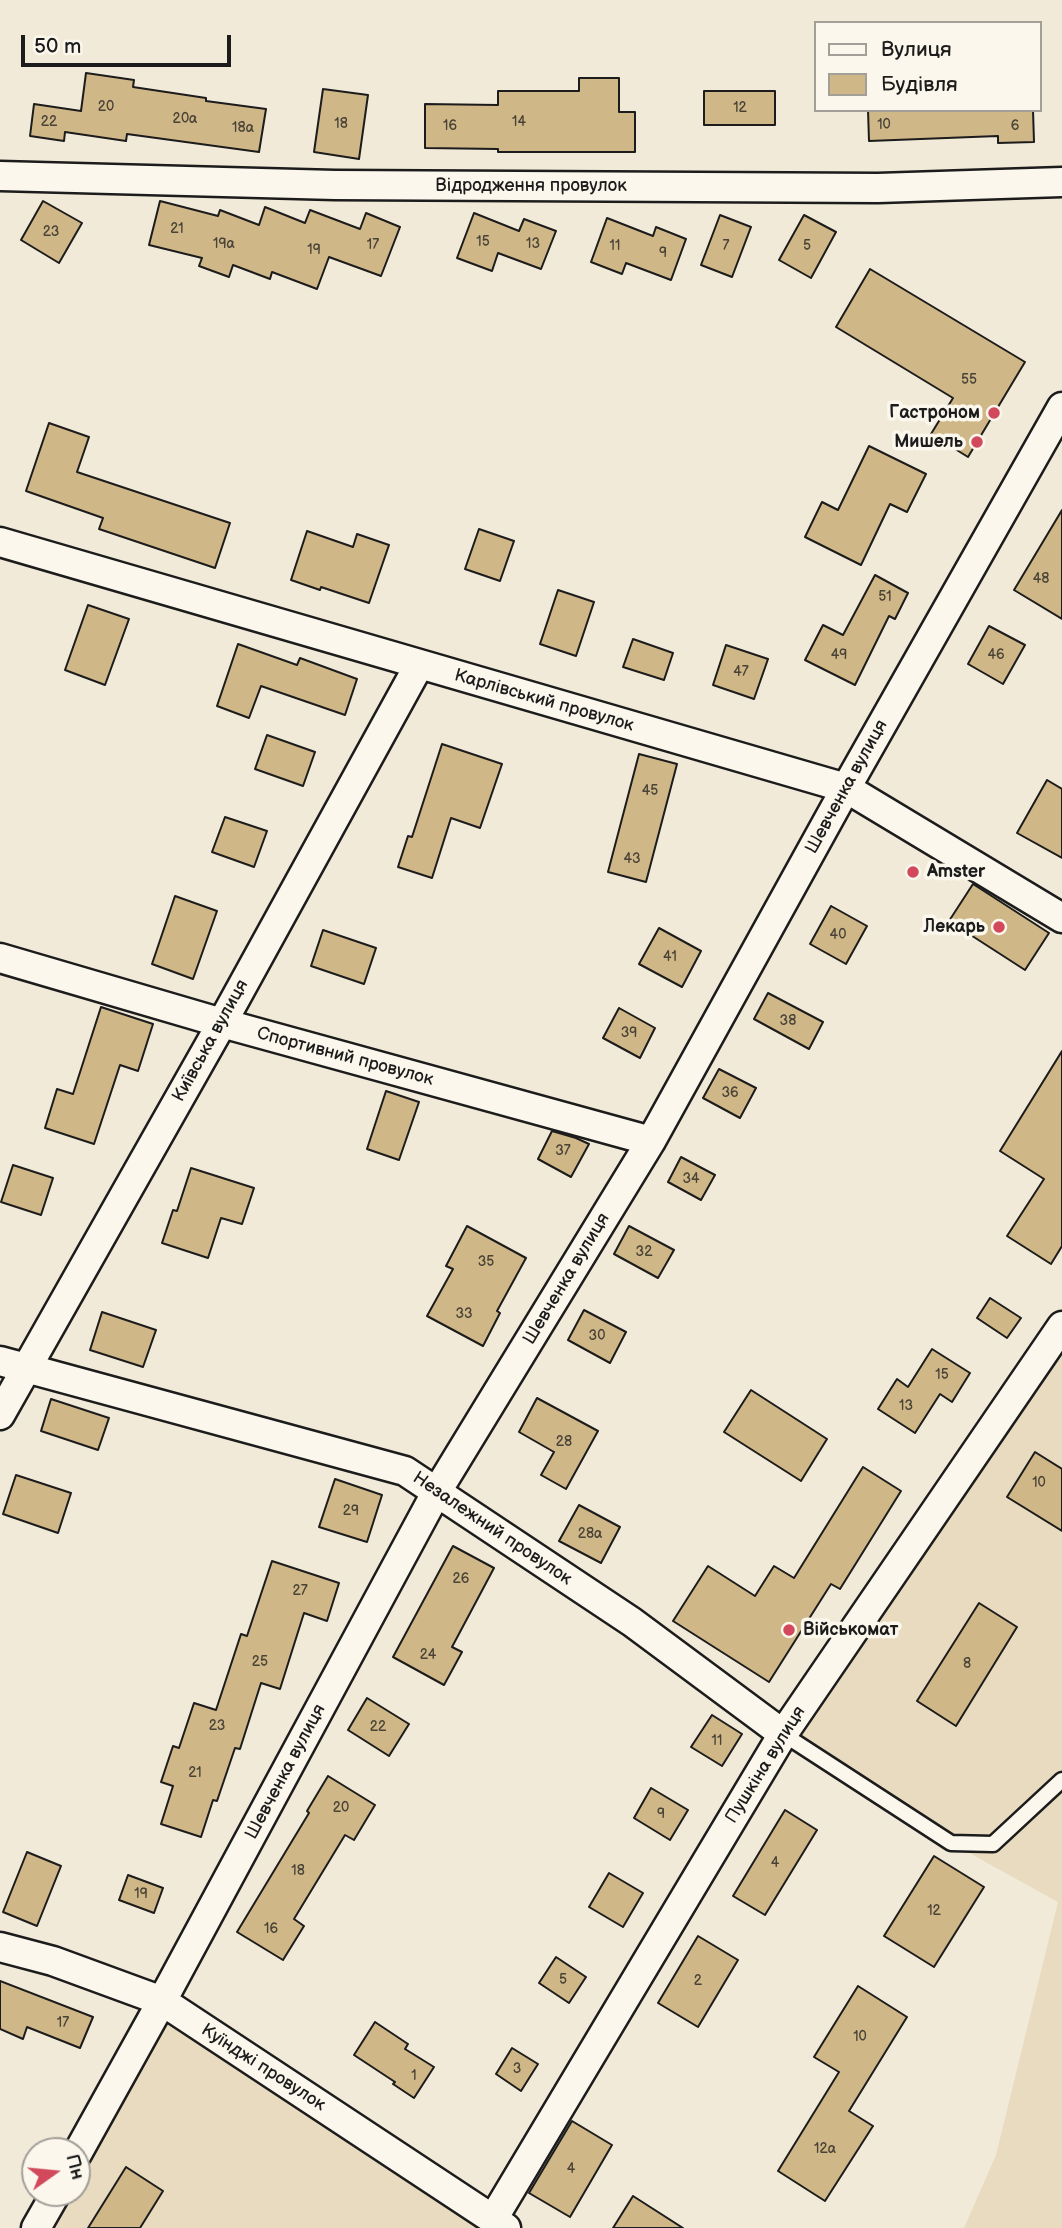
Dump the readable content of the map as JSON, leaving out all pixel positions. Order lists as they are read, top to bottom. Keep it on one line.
{"streets":{"street":["Відродження провулок","Карлівський провулок","Шевченка вулиця","Київська вулиця","Спортивний провулок","Незалежний провулок","Пушкіна вулиця","Куїнджі провулок"]},"crossings":[["Карлівський провулок","Шевченка вулиця"],["Карлівський провулок","Київська вулиця"],["Шевченка вулиця","Спортивний провулок"],["Шевченка вулиця","Незалежний провулок"],["Шевченка вулиця","Куїнджі провулок"],["Київська вулиця","Спортивний провулок"],["Київська вулиця","Незалежний провулок"],["Незалежний провулок","Пушкіна вулиця"],["Пушкіна вулиця","Куїнджі провулок"]],"places":["Гастроном","Мишель","Amster","Лекарь","Військомат"],"house_numbers":["20","12","20а","22","14","18","10","16","6","18а","21","23","15","19а","13","17","11","7","5","19","9","55","48","51","49","46","47","45","43","40","41","38","39","36","37","34","32","35","33","30","15","13","28","10","29","28а","26","27","24","25","8","23","22","11","21","20","9","4","18","19","12","16","5","2","17","10","3","1","12а","4"],"legend":["Вулиця","Будівля"],"scale_bar":"50 m","north":"right"}
